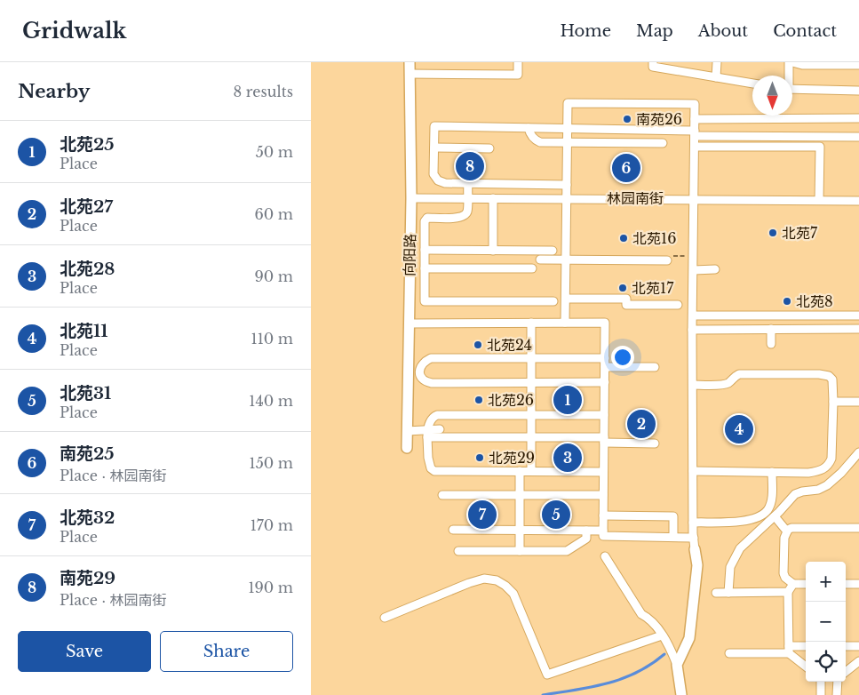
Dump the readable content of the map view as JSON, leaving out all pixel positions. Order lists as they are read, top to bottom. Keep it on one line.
{"streets":{"street":["林园南街","向阳路"]},"crossings":[["林园南街","向阳路"]],"places":["南苑26","北苑7","北苑16","北苑17","北苑8","北苑24","北苑26","北苑29"],"north":"bottom","page":{"header":"Gridwalk","nav":["Home","Map","About","Contact"],"heading":["Nearby","8 results"],"list":[{"mark":"1","name":"北苑25","note":"Place","value":"50 m"},{"mark":"2","name":"北苑27","note":"Place","value":"60 m"},{"mark":"3","name":"北苑28","note":"Place","value":"90 m"},{"mark":"4","name":"北苑11","note":"Place","value":"110 m"},{"mark":"5","name":"北苑31","note":"Place","value":"140 m"},{"mark":"6","name":"南苑25","note":"Place · 林园南街","value":"150 m"},{"mark":"7","name":"北苑32","note":"Place","value":"170 m"},{"mark":"8","name":"南苑29","note":"Place · 林园南街","value":"190 m"}],"pins":["8","6","1","2","4","3","5","7"],"map_buttons":["+","−"],"buttons":["Save","Share"]}}
